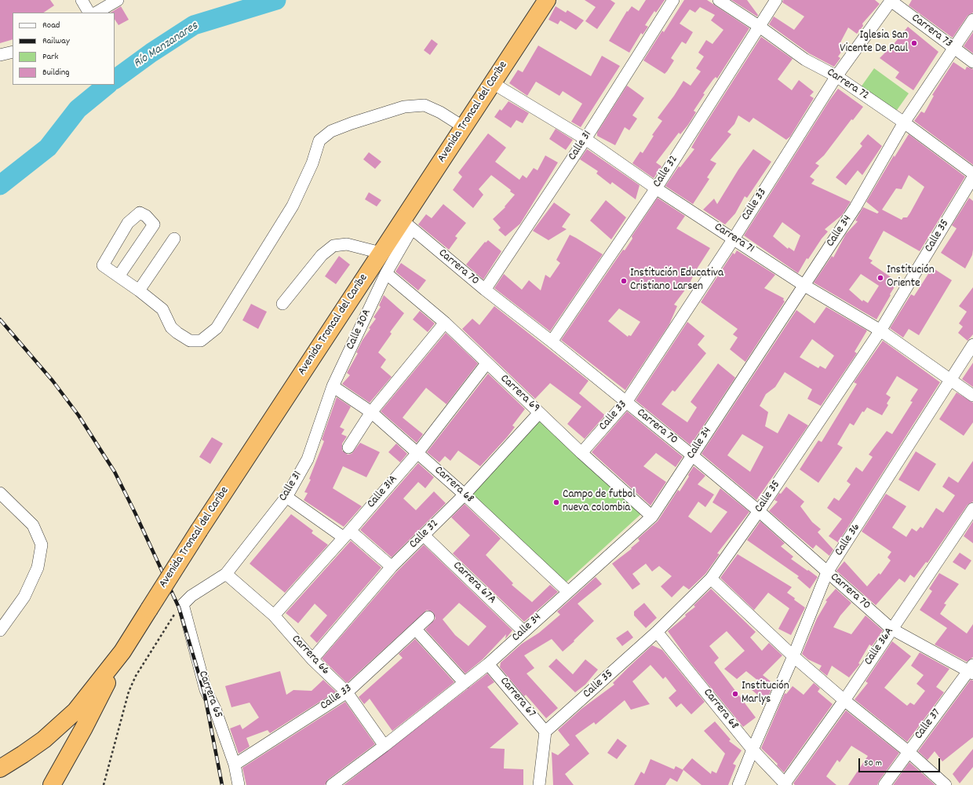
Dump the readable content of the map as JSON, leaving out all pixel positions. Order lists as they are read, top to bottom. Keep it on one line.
{"streets":{"highway":["Avenida Troncal del Caribe"],"street":["Carrera 73","Carrera 72","Calle 31","Calle 32","Calle 33","Calle 34","Calle 35","Carrera 71","Carrera 70","Calle 30A","Carrera 69","Carrera 68","Calle 31A","Calle 36","Carrera 67A","Calle 36A","Carrera 66","Carrera 65","Carrera 67","Calle 37"]},"crossings":[["Carrera 73","Calle 33"],["Carrera 73","Calle 34"],["Carrera 72","Calle 32"],["Carrera 72","Calle 33"],["Carrera 72","Calle 34"],["Avenida Troncal del Caribe","Carrera 71"],["Avenida Troncal del Caribe","Carrera 70"],["Avenida Troncal del Caribe","Calle 30A"],["Calle 31","Carrera 71"],["Calle 31","Carrera 70"],["Calle 31","Calle 30A"],["Calle 31","Carrera 68"],["Calle 31","Carrera 66"],["Calle 31","Carrera 65"],["Calle 32","Carrera 71"],["Calle 32","Carrera 70"],["Calle 32","Carrera 69"],["Calle 32","Carrera 68"],["Calle 32","Carrera 67A"],["Calle 32","Carrera 66"],["Calle 33","Carrera 71"],["Calle 33","Carrera 70"],["Calle 33","Carrera 69"],["Calle 33","Carrera 66"],["Calle 33","Carrera 65"],["Calle 34","Carrera 71"],["Calle 34","Carrera 70"],["Calle 34","Carrera 69"],["Calle 34","Carrera 68"],["Calle 34","Carrera 67A"],["Calle 34","Carrera 66"],["Calle 34","Carrera 67"],["Calle 35","Carrera 71"],["Calle 35","Carrera 70"],["Calle 35","Carrera 68"],["Calle 35","Carrera 67"],["Carrera 71","Calle 36"],["Carrera 70","Calle 30A"],["Carrera 70","Calle 36"],["Carrera 70","Calle 36A"],["Carrera 70","Calle 37"],["Calle 30A","Carrera 69"],["Calle 30A","Carrera 68"],["Carrera 69","Calle 31A"],["Carrera 68","Calle 31A"],["Carrera 68","Calle 36"],["Carrera 68","Calle 36A"],["Calle 31A","Carrera 66"]],"water":["Río Manzanares"],"places":["Iglesia San Vicente De Paul","Institución Oriente","Institución Educativa Cristiano Larsen","Campo de futbol nueva colombia","Institución Marlys"],"legend":["Road","Railway","Park","Building"],"scale_bar":"50 m"}
